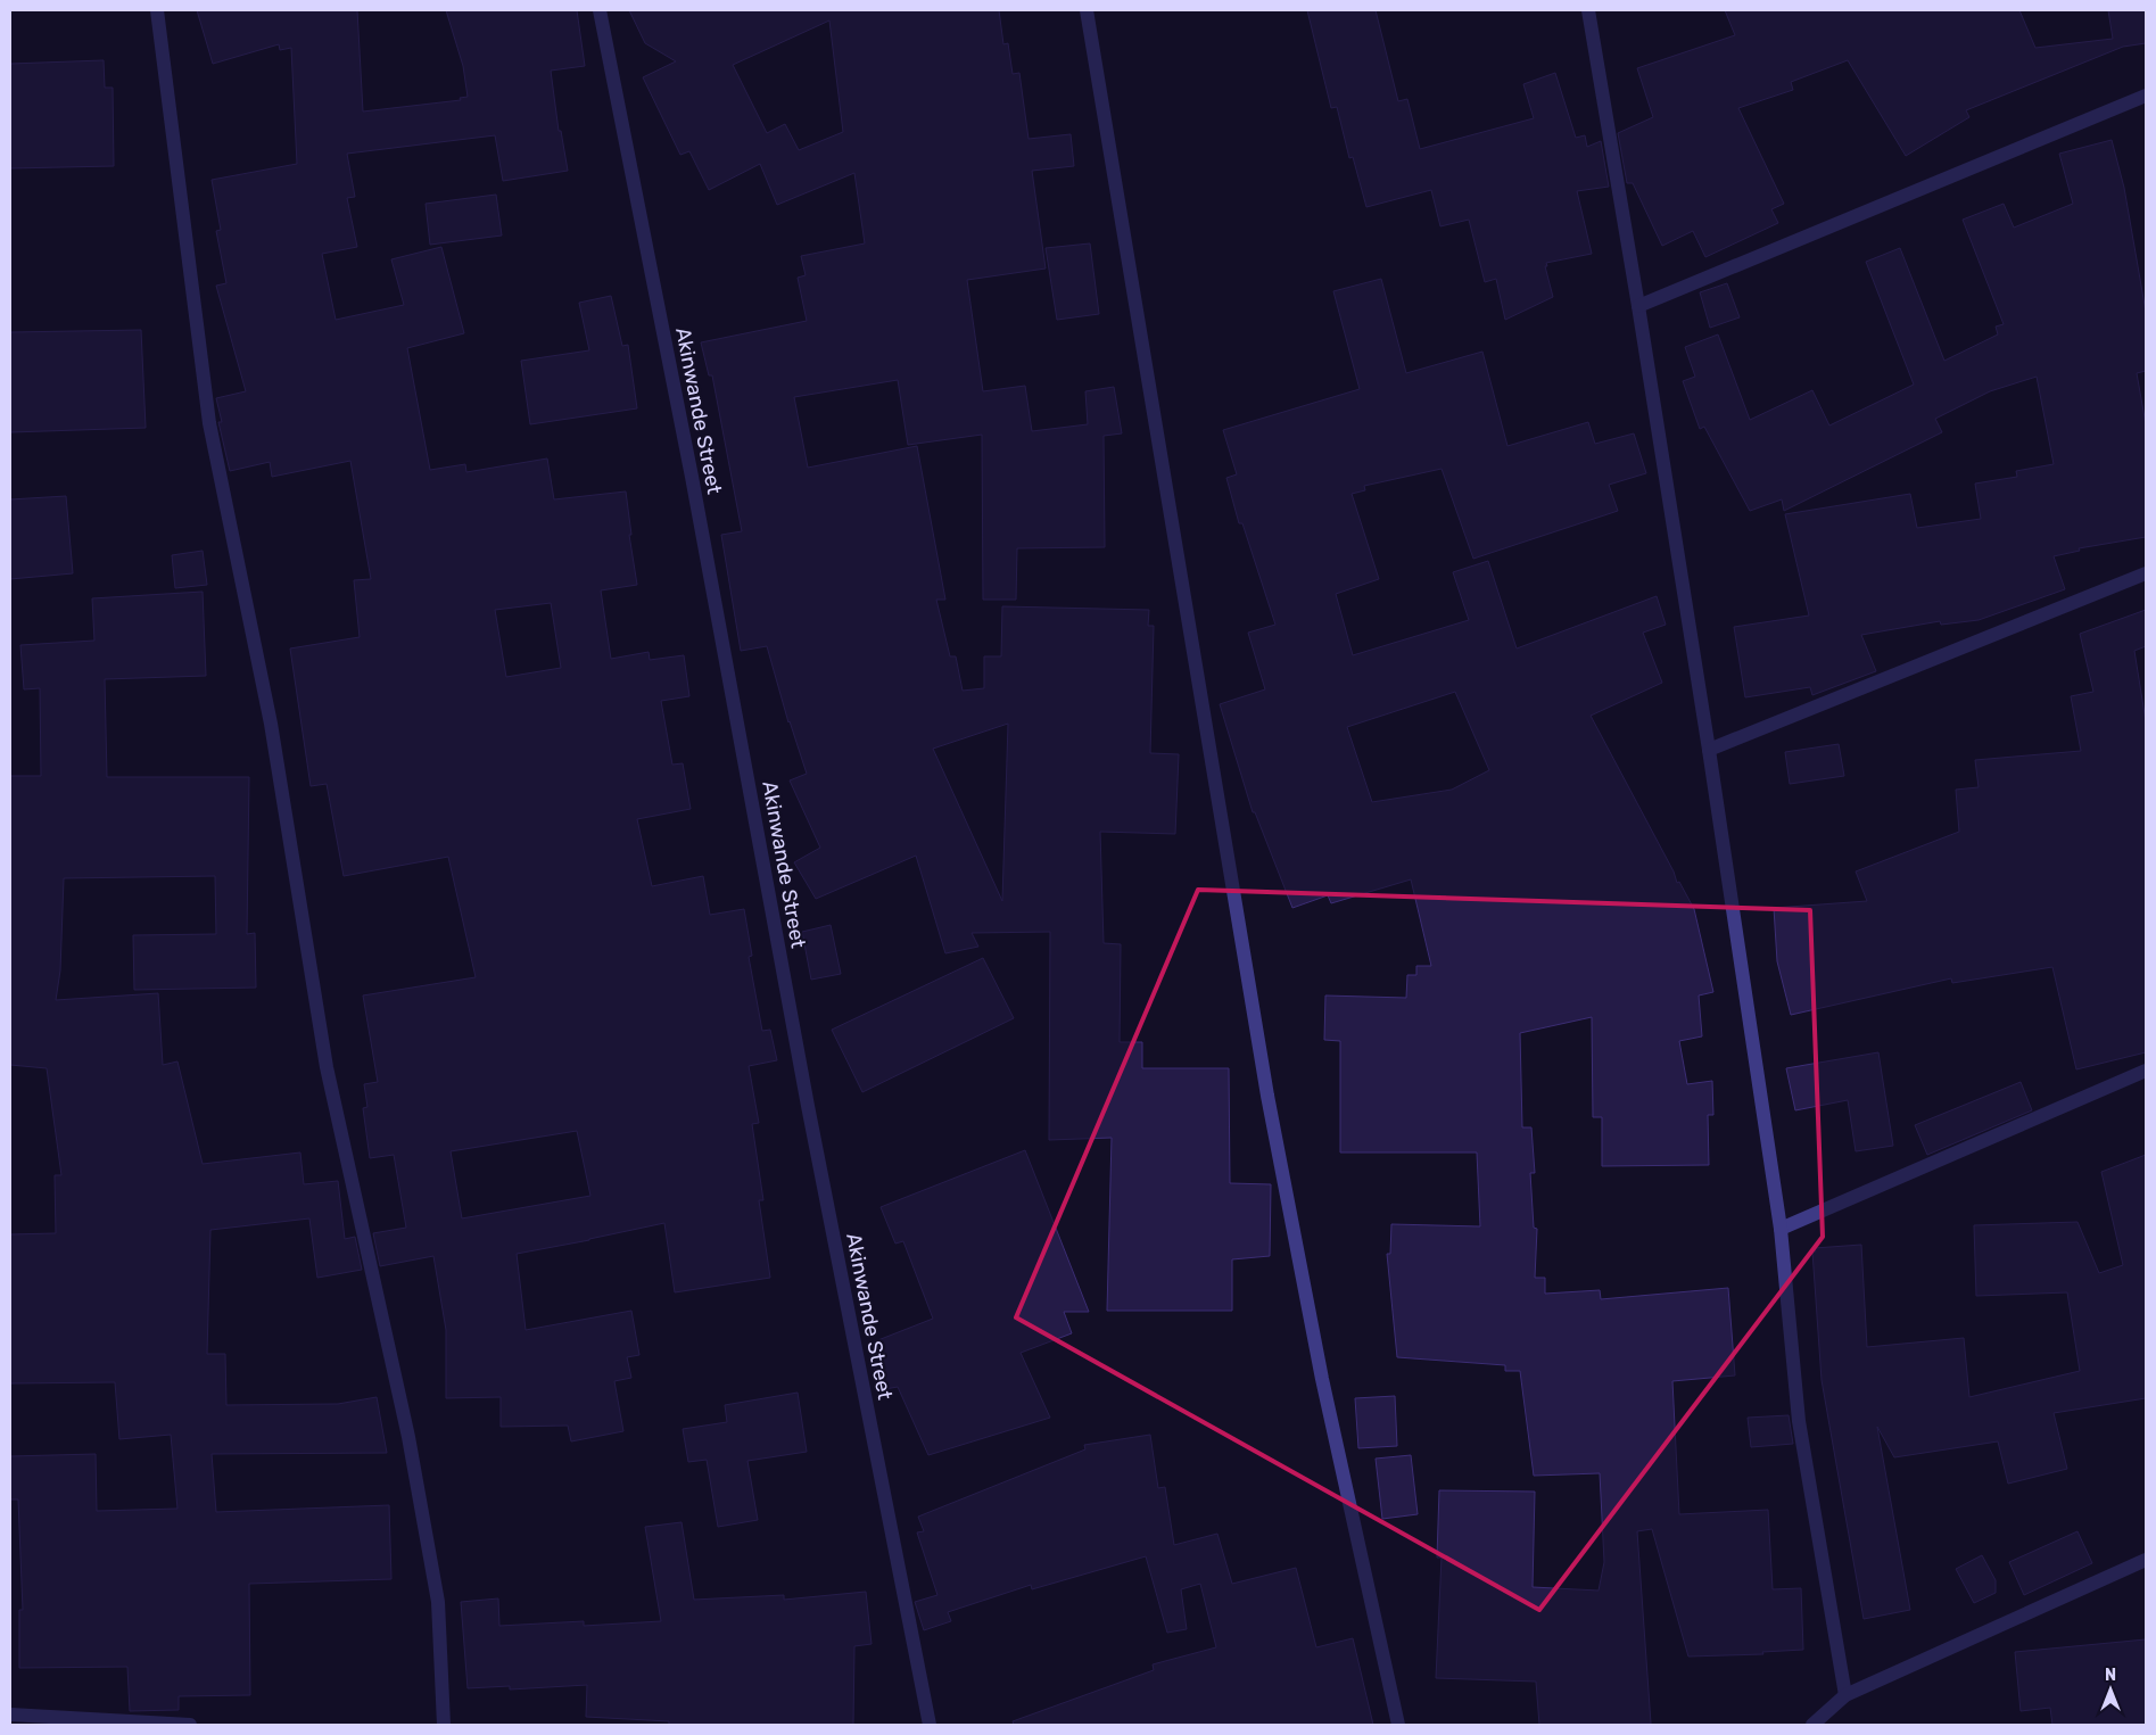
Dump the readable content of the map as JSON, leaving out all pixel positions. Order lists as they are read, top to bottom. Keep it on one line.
{"streets":{"street":["Akinwande Street"]},"north":"top"}
